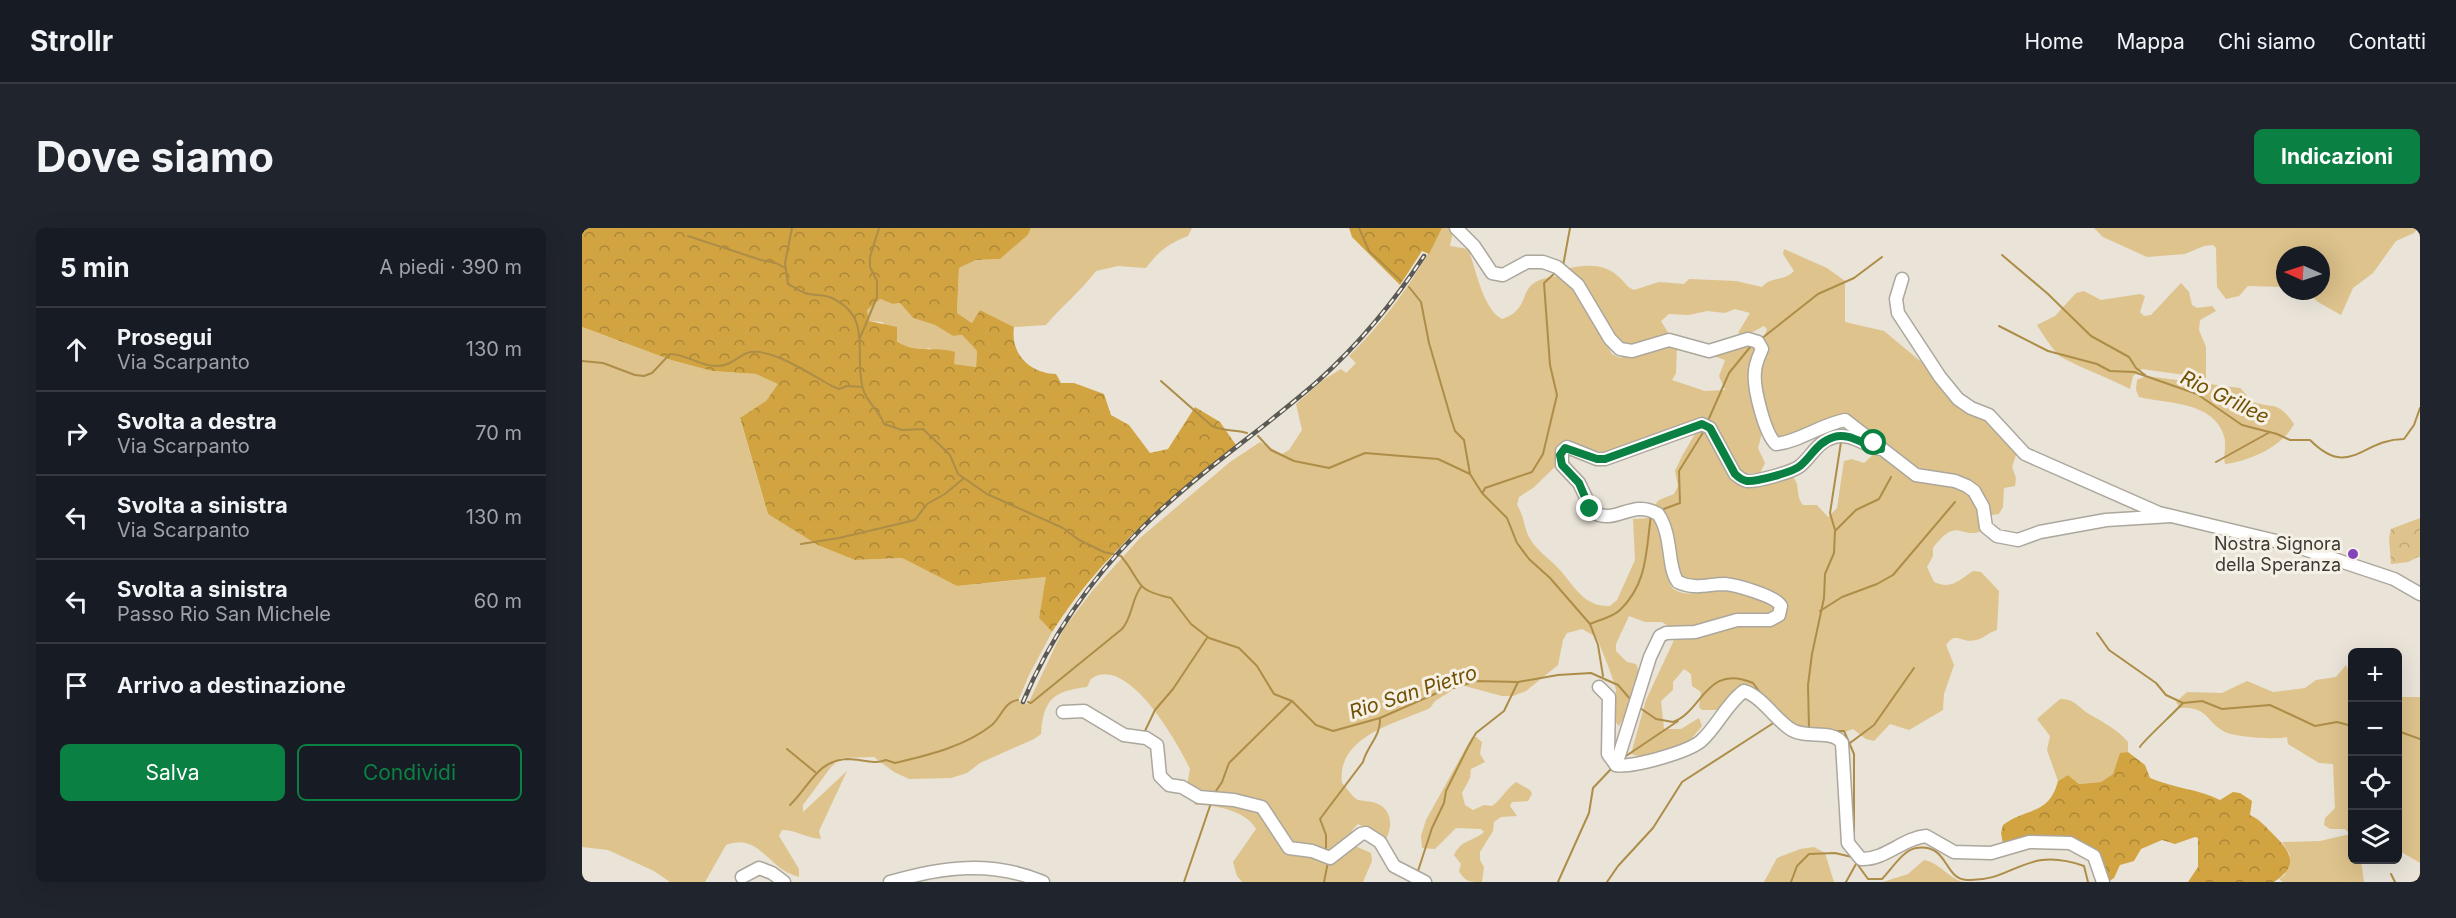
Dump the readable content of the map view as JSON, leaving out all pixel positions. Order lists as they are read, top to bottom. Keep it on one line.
{"water":["Rio Grillee","Rio San Pietro"],"places":["Nostra Signora della Speranza"],"north":"left","page":{"header":"Strollr","nav":["Home","Mappa","Chi siamo","Contatti"],"buttons":["Indicazioni",["Salva","Condividi"]],"title":"Dove siamo","heading":["5 min","A piedi · 390 m"],"list":[["Prosegui","Via Scarpanto","130 m"],["Svolta a destra","Via Scarpanto","70 m"],["Svolta a sinistra","Via Scarpanto","130 m"],["Svolta a sinistra","Passo Rio San Michele","60 m"],"Arrivo a destinazione"],"map_buttons":["+","−"]}}
